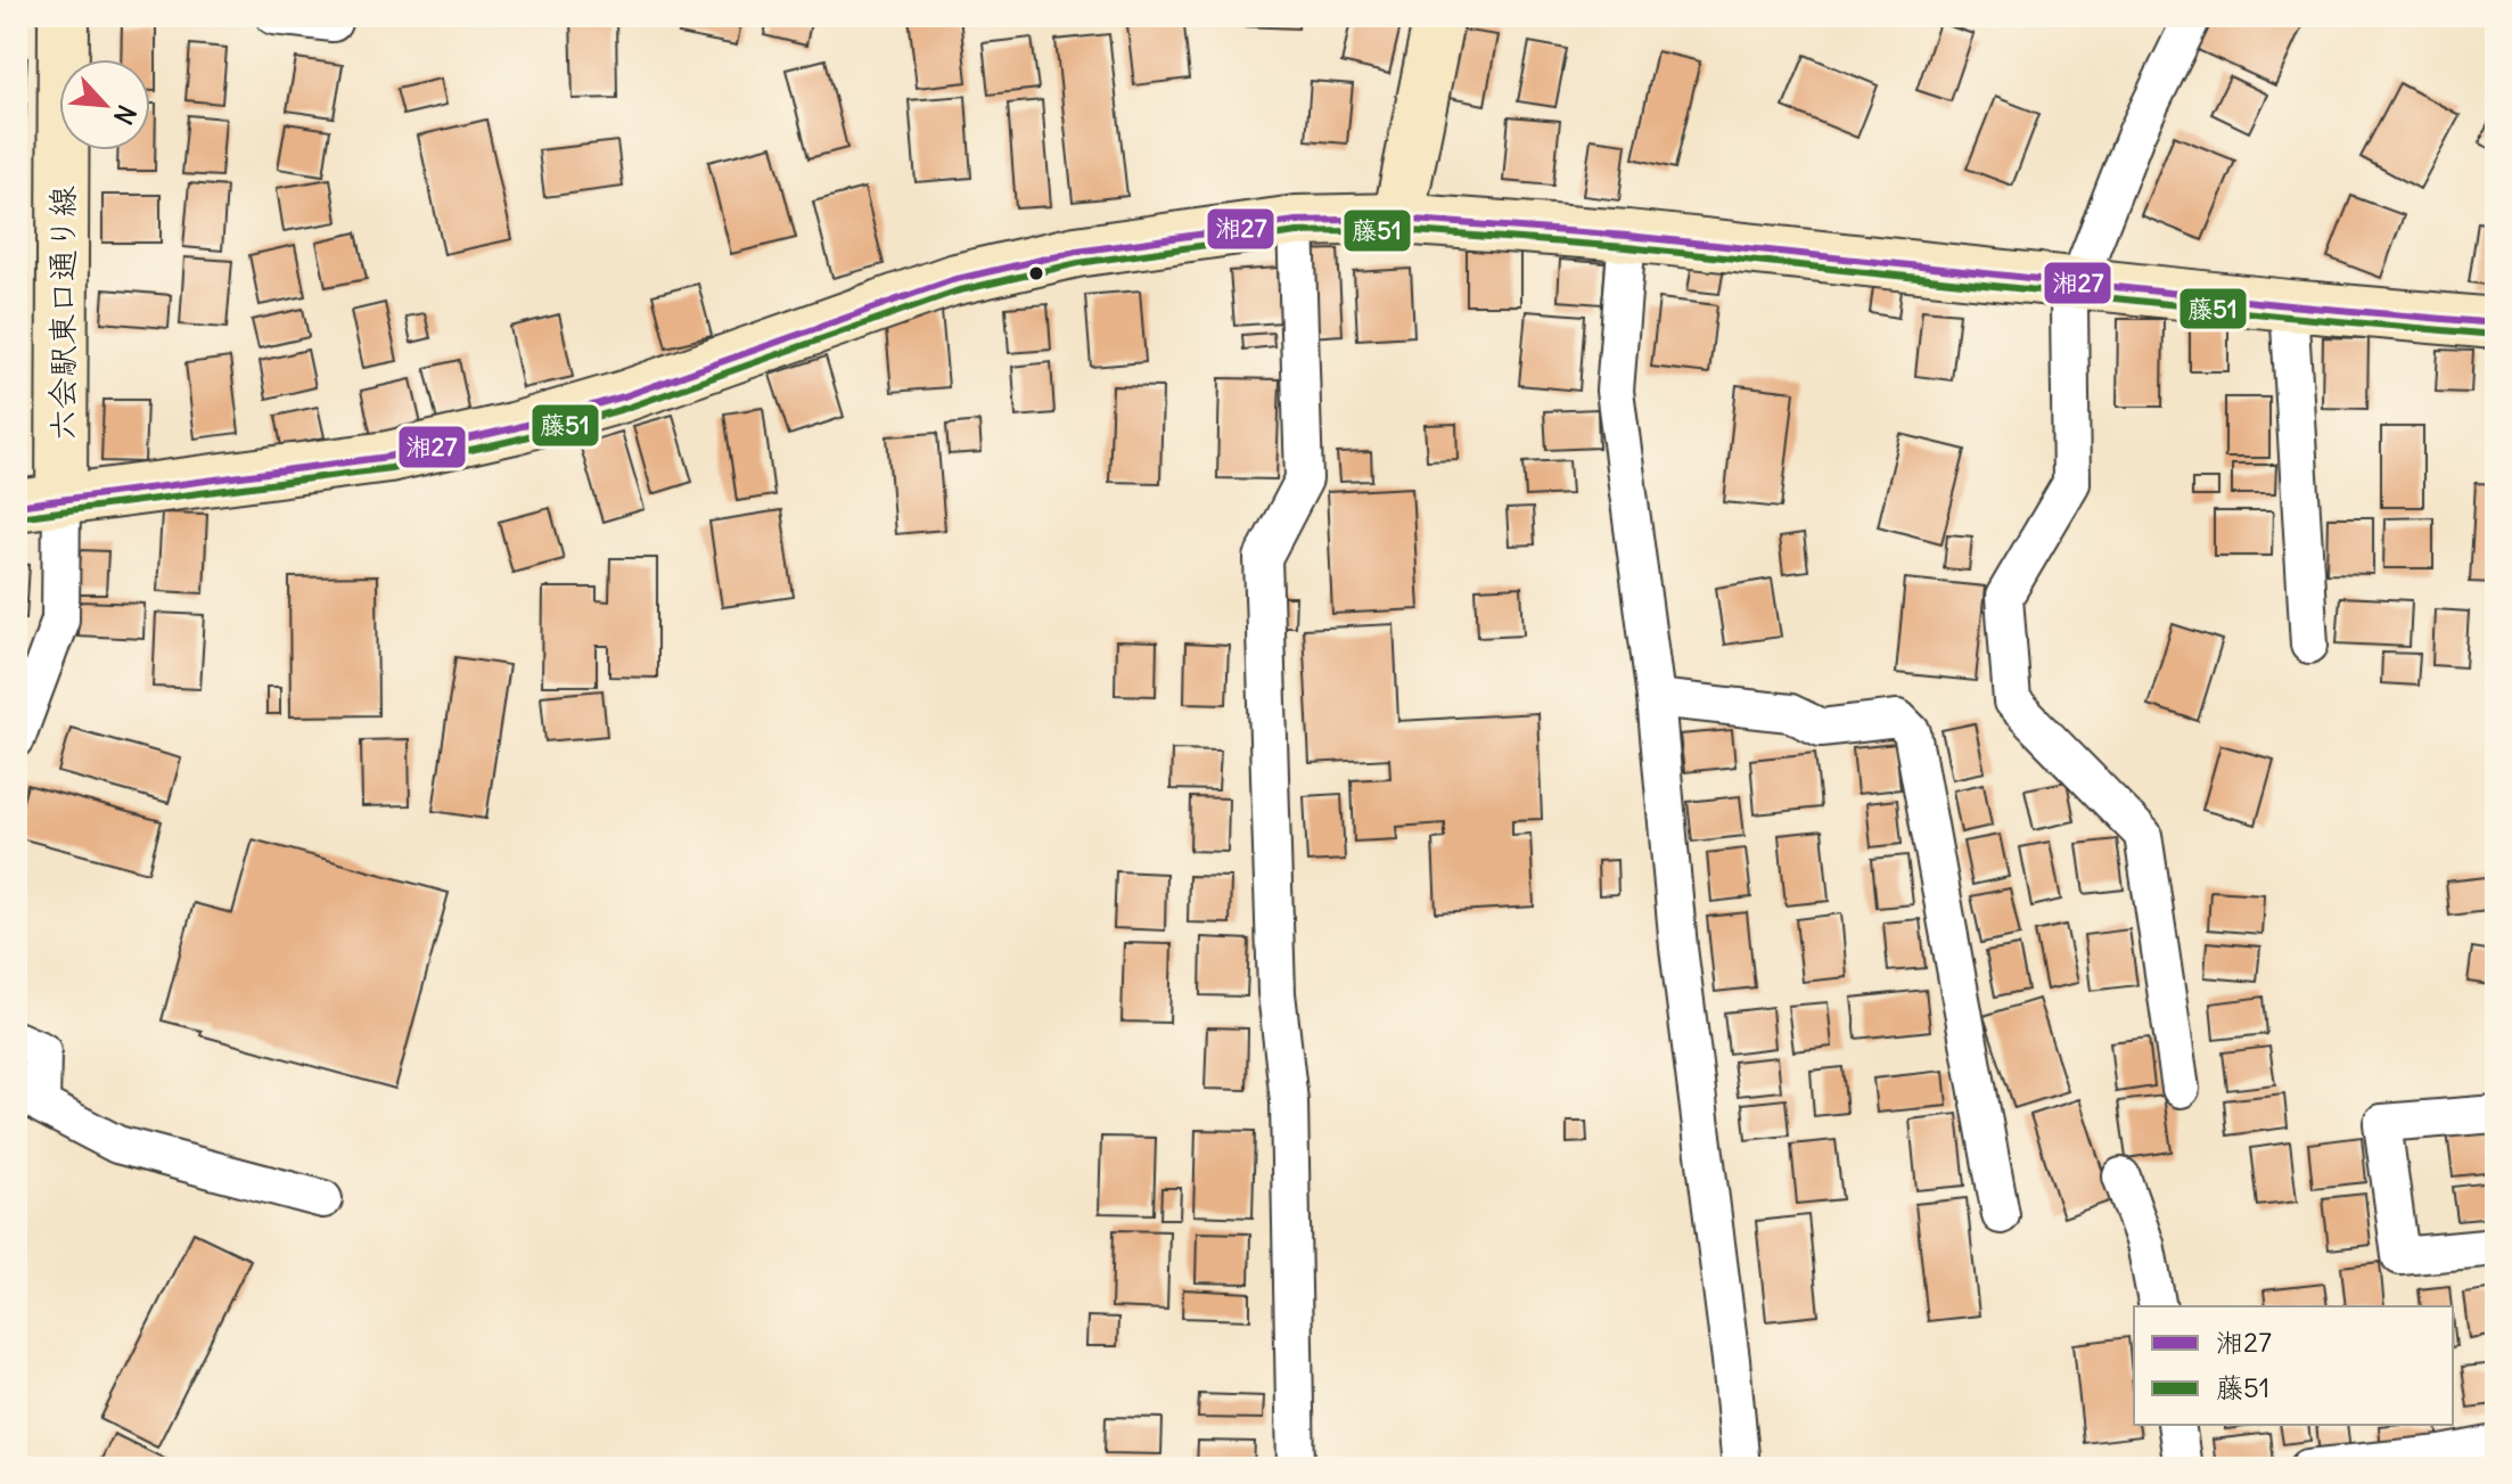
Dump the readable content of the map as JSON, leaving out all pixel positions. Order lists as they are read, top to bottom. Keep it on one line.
{"streets":{"street":["六会駅東口通り線"]},"lines":["transit line 湘27","transit line 藤51"],"legend":["湘27","藤51"],"north":"bottom right"}
